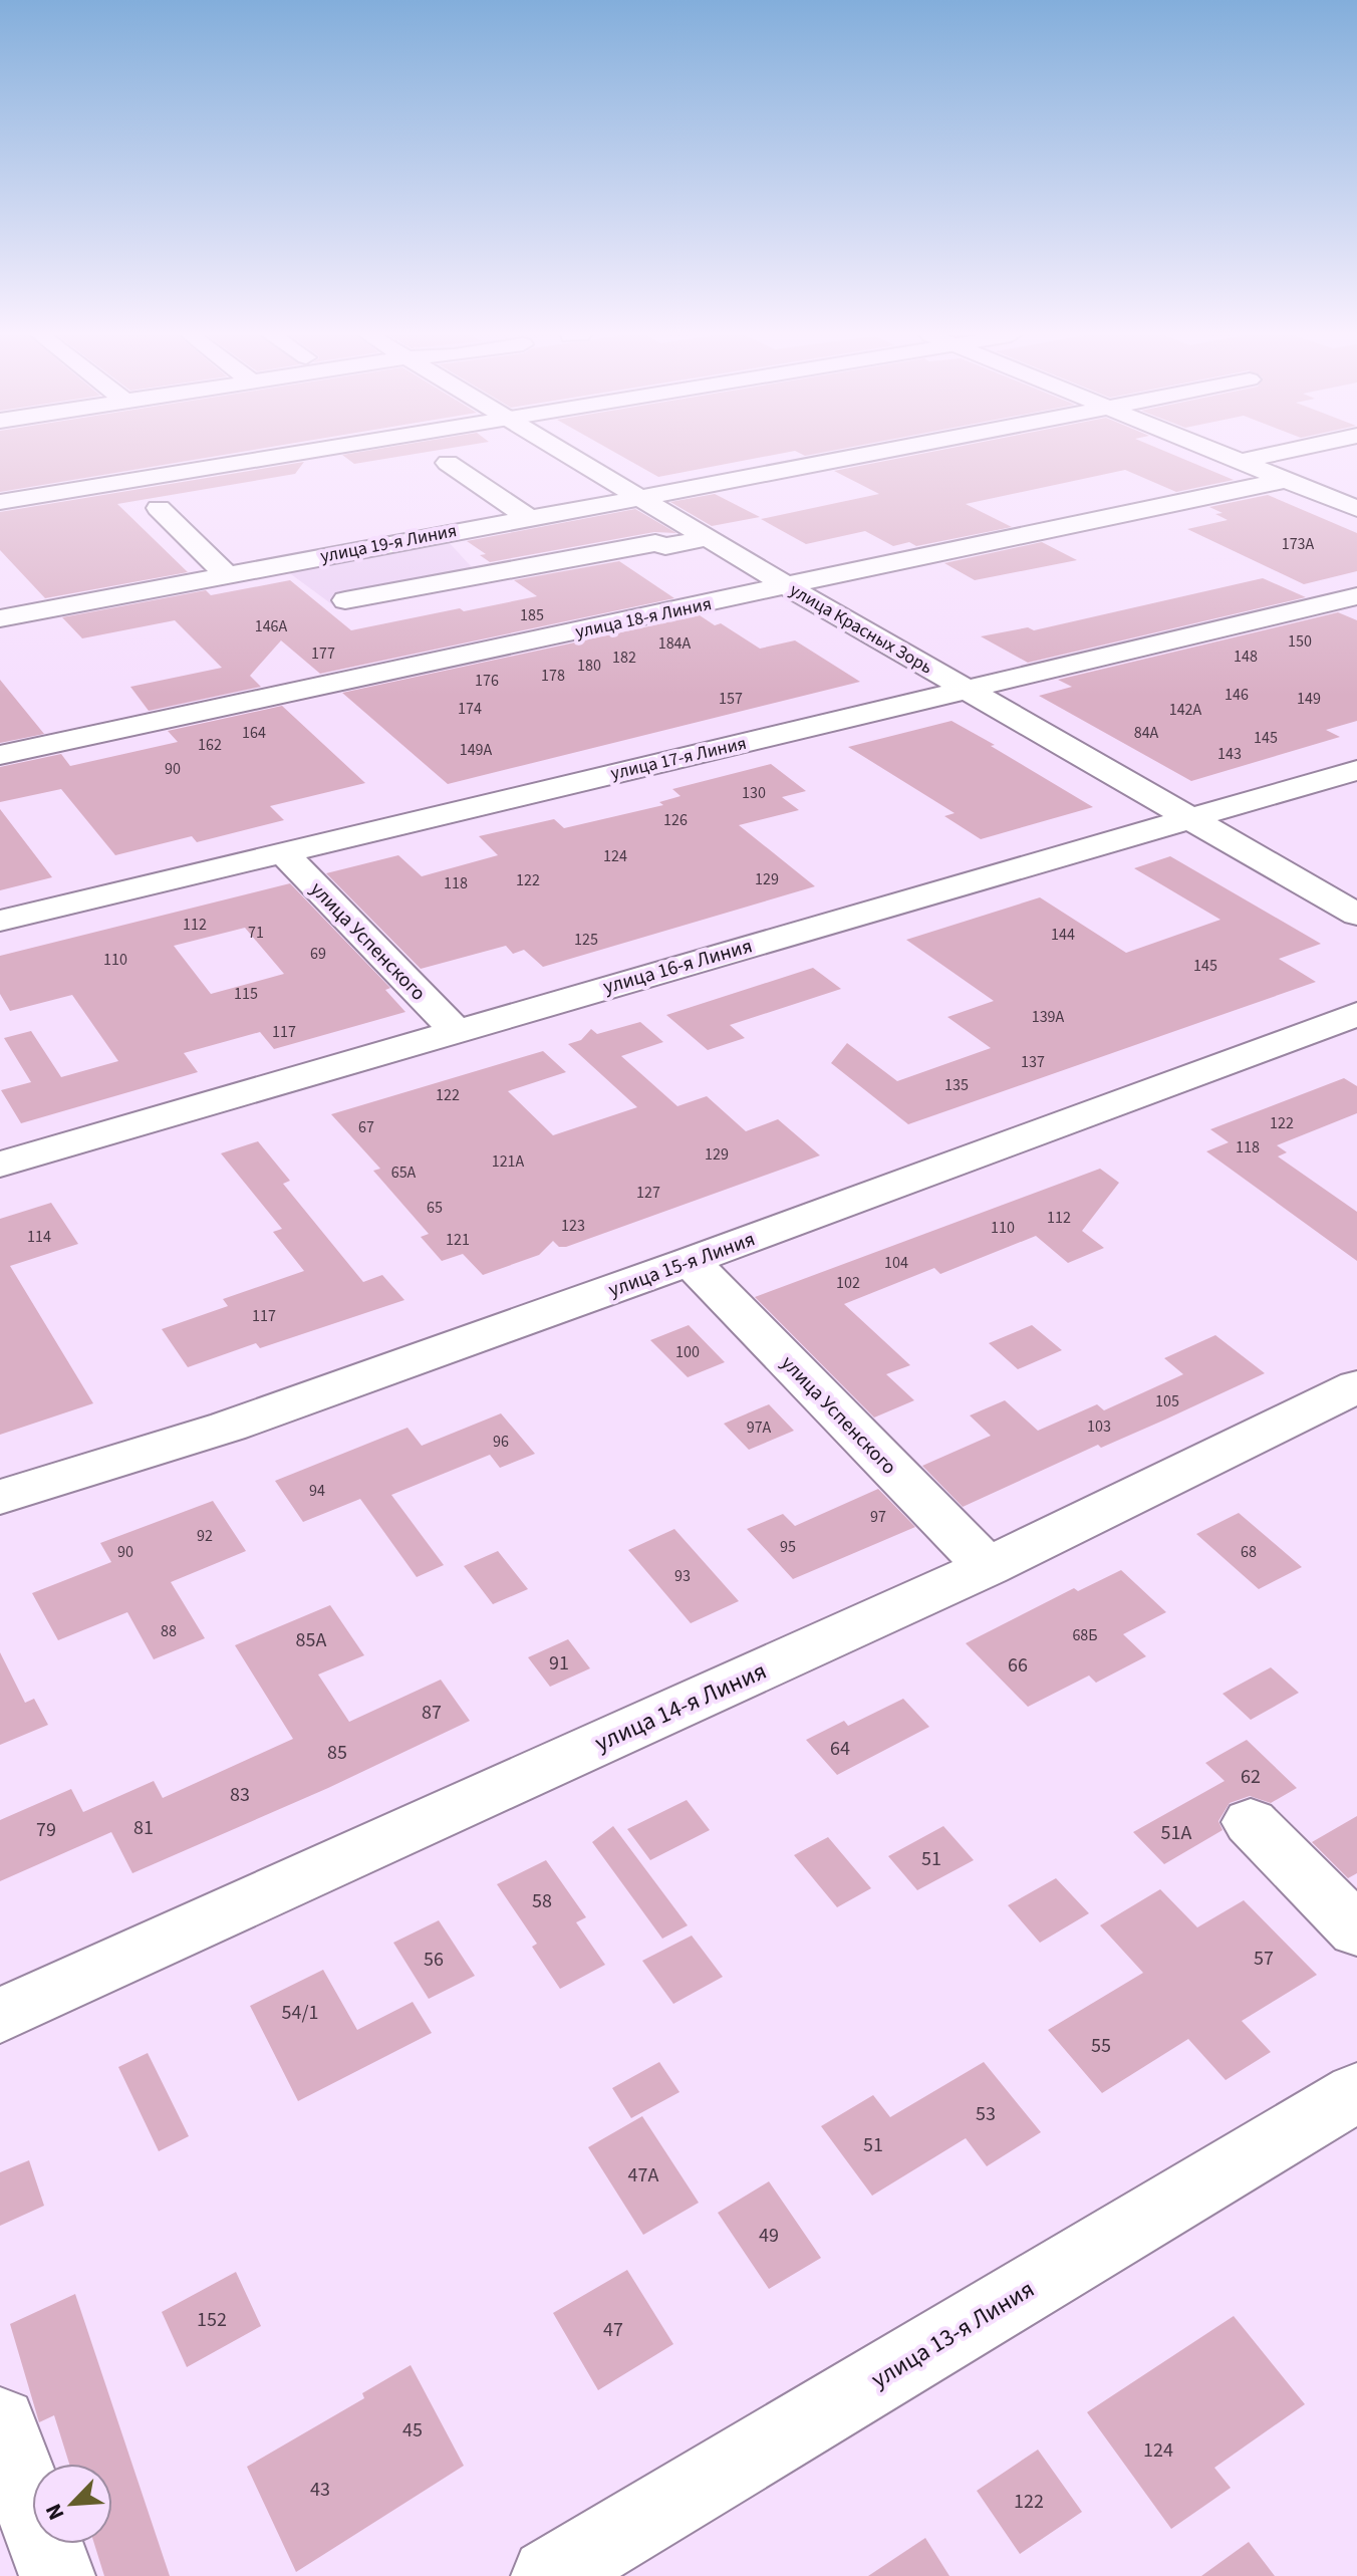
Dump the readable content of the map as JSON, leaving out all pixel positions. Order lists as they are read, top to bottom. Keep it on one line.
{"streets":{"street":["улица 19-я Линия","улица 18-я Линия","улица Красных Зорь","улица 17-я Линия","улица Успенского","улица 16-я Линия","улица 15-я Линия","улица 14-я Линия","улица 13-я Линия"]},"crossings":[["улица 19-я Линия","улица Красных Зорь"],["улица 18-я Линия","улица Красных Зорь"],["улица Красных Зорь","улица 17-я Линия"],["улица Красных Зорь","улица 16-я Линия"],["улица 17-я Линия","улица Успенского"],["улица Успенского","улица 16-я Линия"],["улица Успенского","улица 15-я Линия"],["улица Успенского","улица 14-я Линия"]],"house_numbers":["173А","185","146А","150","184А","177","148","182","180","178","176","146","157","149","174","142А","164","84А","145","162","149А","143","90","130","126","124","129","122","118","112","71","144","125","69","110","145","115","139А","117","137","135","122","122","67","118","129","121А","65А","127","65","112","123","110","114","121","104","102","117","100","105","103","97А","96","94","97","92","95","90","68","93","88","68Б","85А","91","66","87","64","85","62","83","81","79","51А","51","58","57","56","54/1","55","53","51","47А","49","152","47","45","124","43","122"],"north":"bottom left"}
